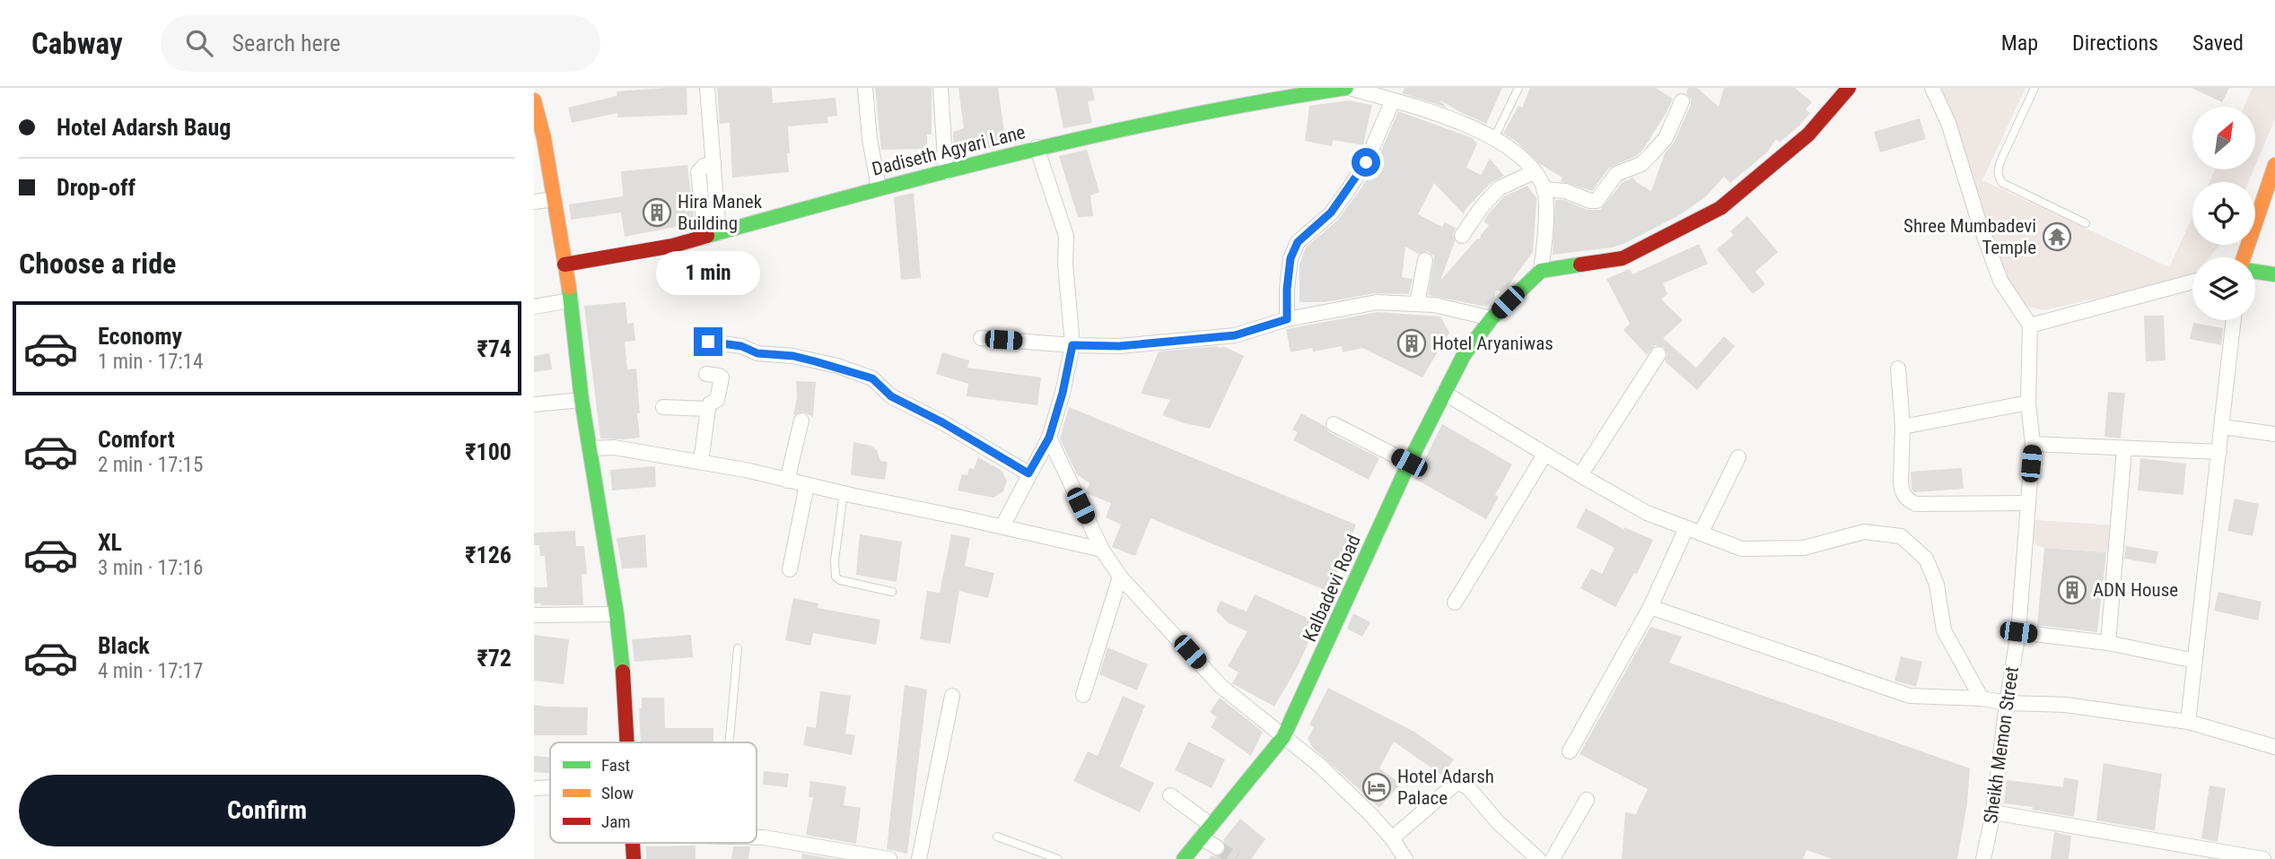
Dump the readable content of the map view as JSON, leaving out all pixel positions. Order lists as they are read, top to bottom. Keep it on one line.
{"streets":{"street":["Dadiseth Agyari Lane","Kalbadevi Road","Sheikh Memon Street"]},"crossings":[["Dadiseth Agyari Lane","Kalbadevi Road"]],"places":{"building":["Hira Manek Building","Hotel Aryaniwas","ADN House"],"temple":["Shree Mumbadevi Temple"],"hotel":["Hotel Adarsh Palace"]},"legend":["Fast","Slow","Jam"],"north":"top right","page":{"header":"Cabway","search":"Search here","nav":["Map","Directions","Saved"],"banner":["Hotel Adarsh Baug","Drop-off"],"heading":"Choose a ride","bubble":"1 min","list":[{"name":"Economy","note":"1 min · 17:14","value":"₹74"},{"name":"Comfort","note":"2 min · 17:15","value":"₹100"},{"name":"XL","note":"3 min · 17:16","value":"₹126"},{"name":"Black","note":"4 min · 17:17","value":"₹72"}],"buttons":"Confirm"}}
